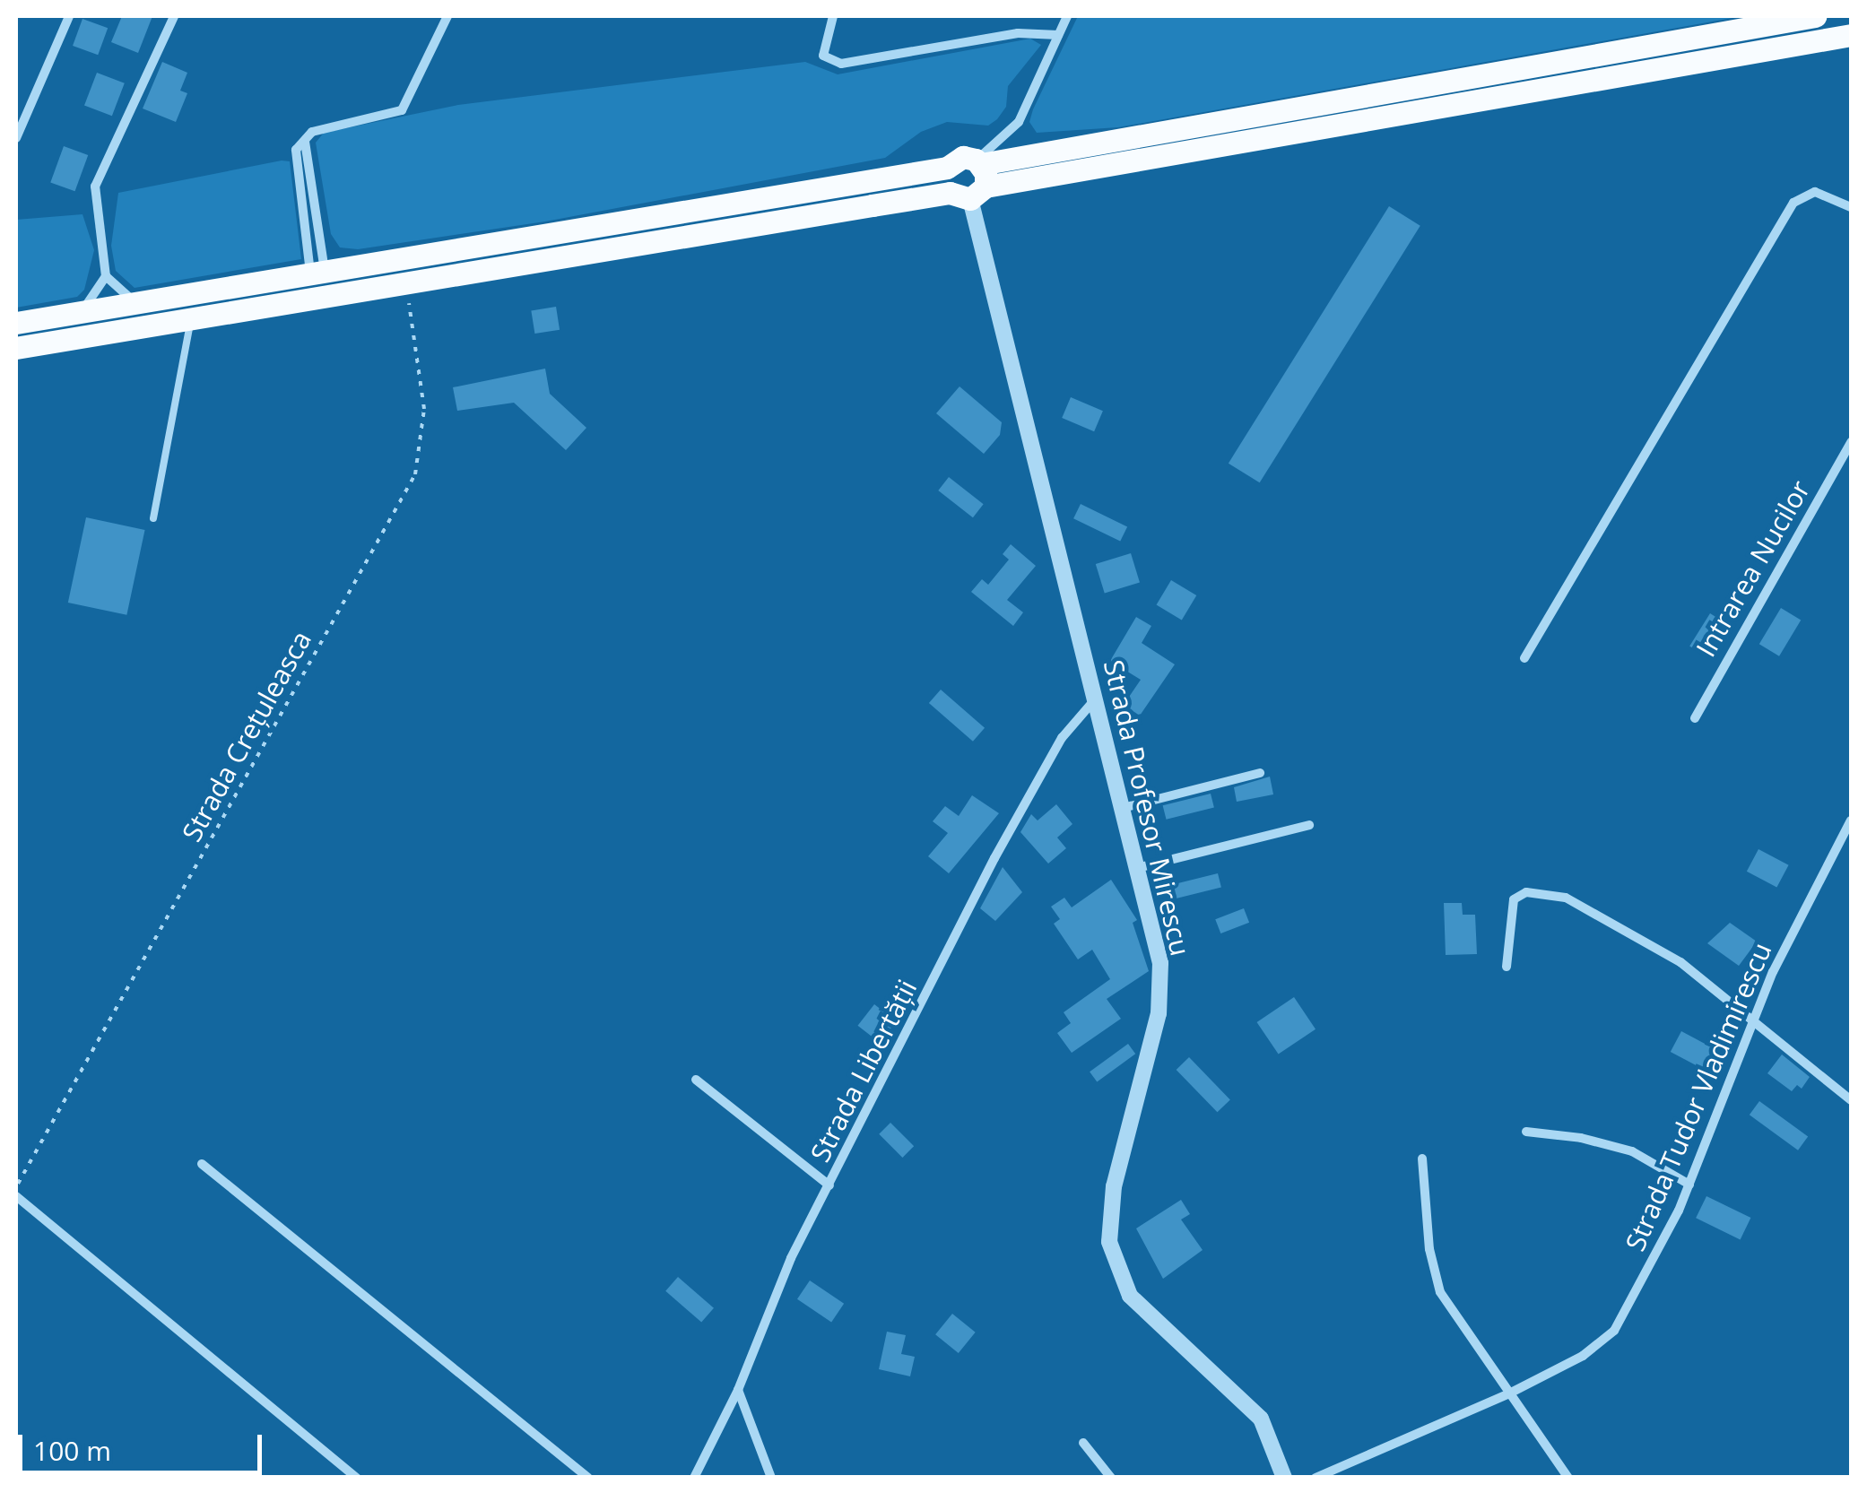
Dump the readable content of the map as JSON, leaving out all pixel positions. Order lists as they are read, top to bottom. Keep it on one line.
{"streets":{"street":["Intrarea Nucilor","Strada Profesor Mirescu","Strada Libertății","Strada Tudor Vladimirescu"],"path":["Strada Crețuleasca"]},"crossings":[["Strada Profesor Mirescu","Strada Libertății"]],"scale_bar":"100 m"}
